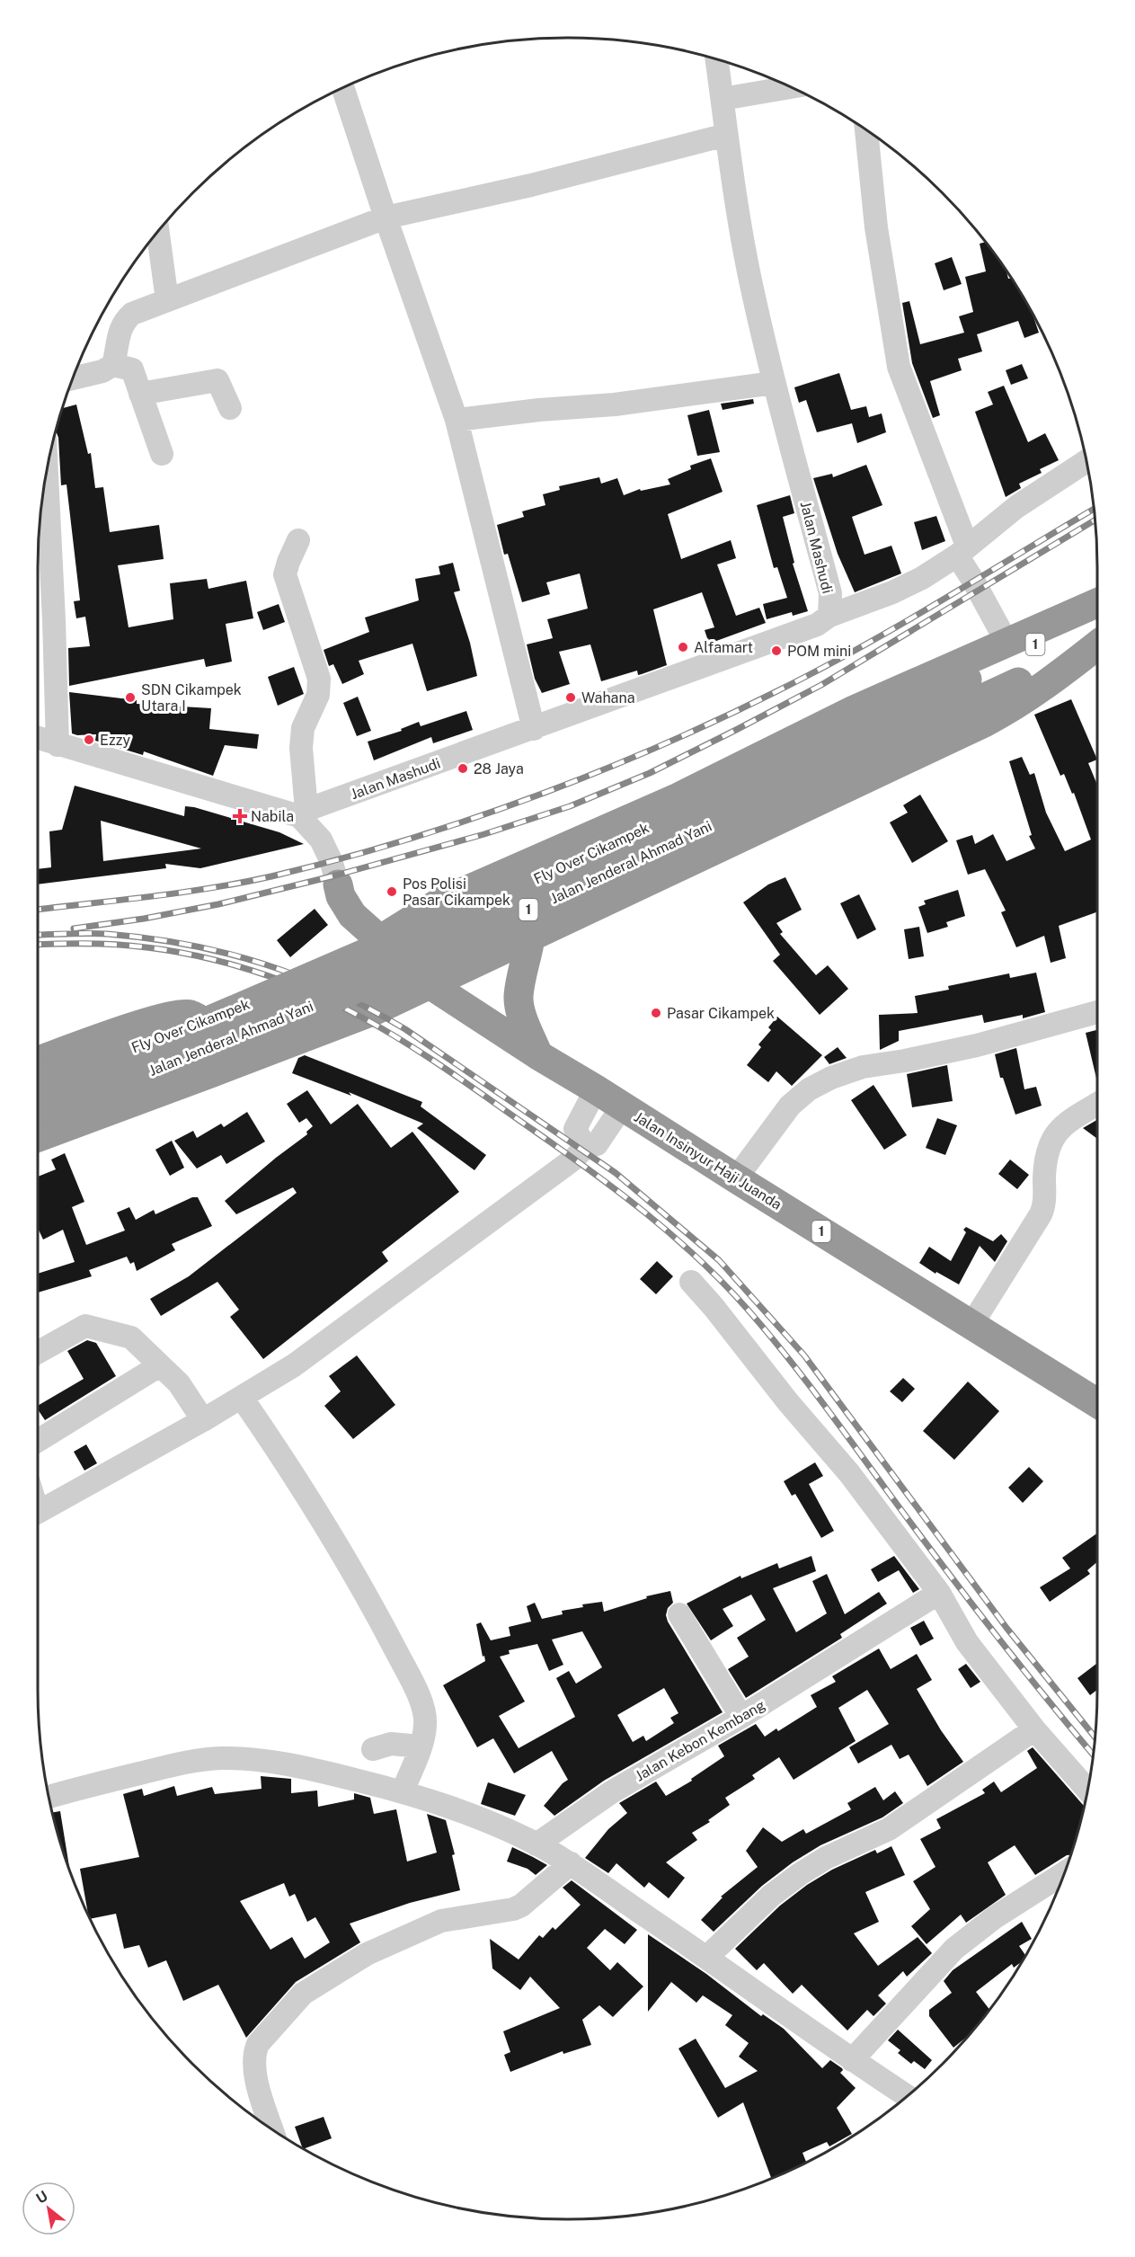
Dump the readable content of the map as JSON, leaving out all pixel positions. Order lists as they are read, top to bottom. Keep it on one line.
{"streets":{"highway":["1","Fly Over Cikampek","Jalan Jenderal Ahmad Yani","Jalan Insinyur Haji Juanda"],"street":["Jalan Mashudi","Jalan Kebon Kembang"]},"places":{"other":["Alfamart","POM mini","SDN Cikampek Utara I","Wahana","Ezzy","28 Jaya","Pos Polisi Pasar Cikampek","Pasar Cikampek"],"health":["Nabila"]},"north":"top left"}
